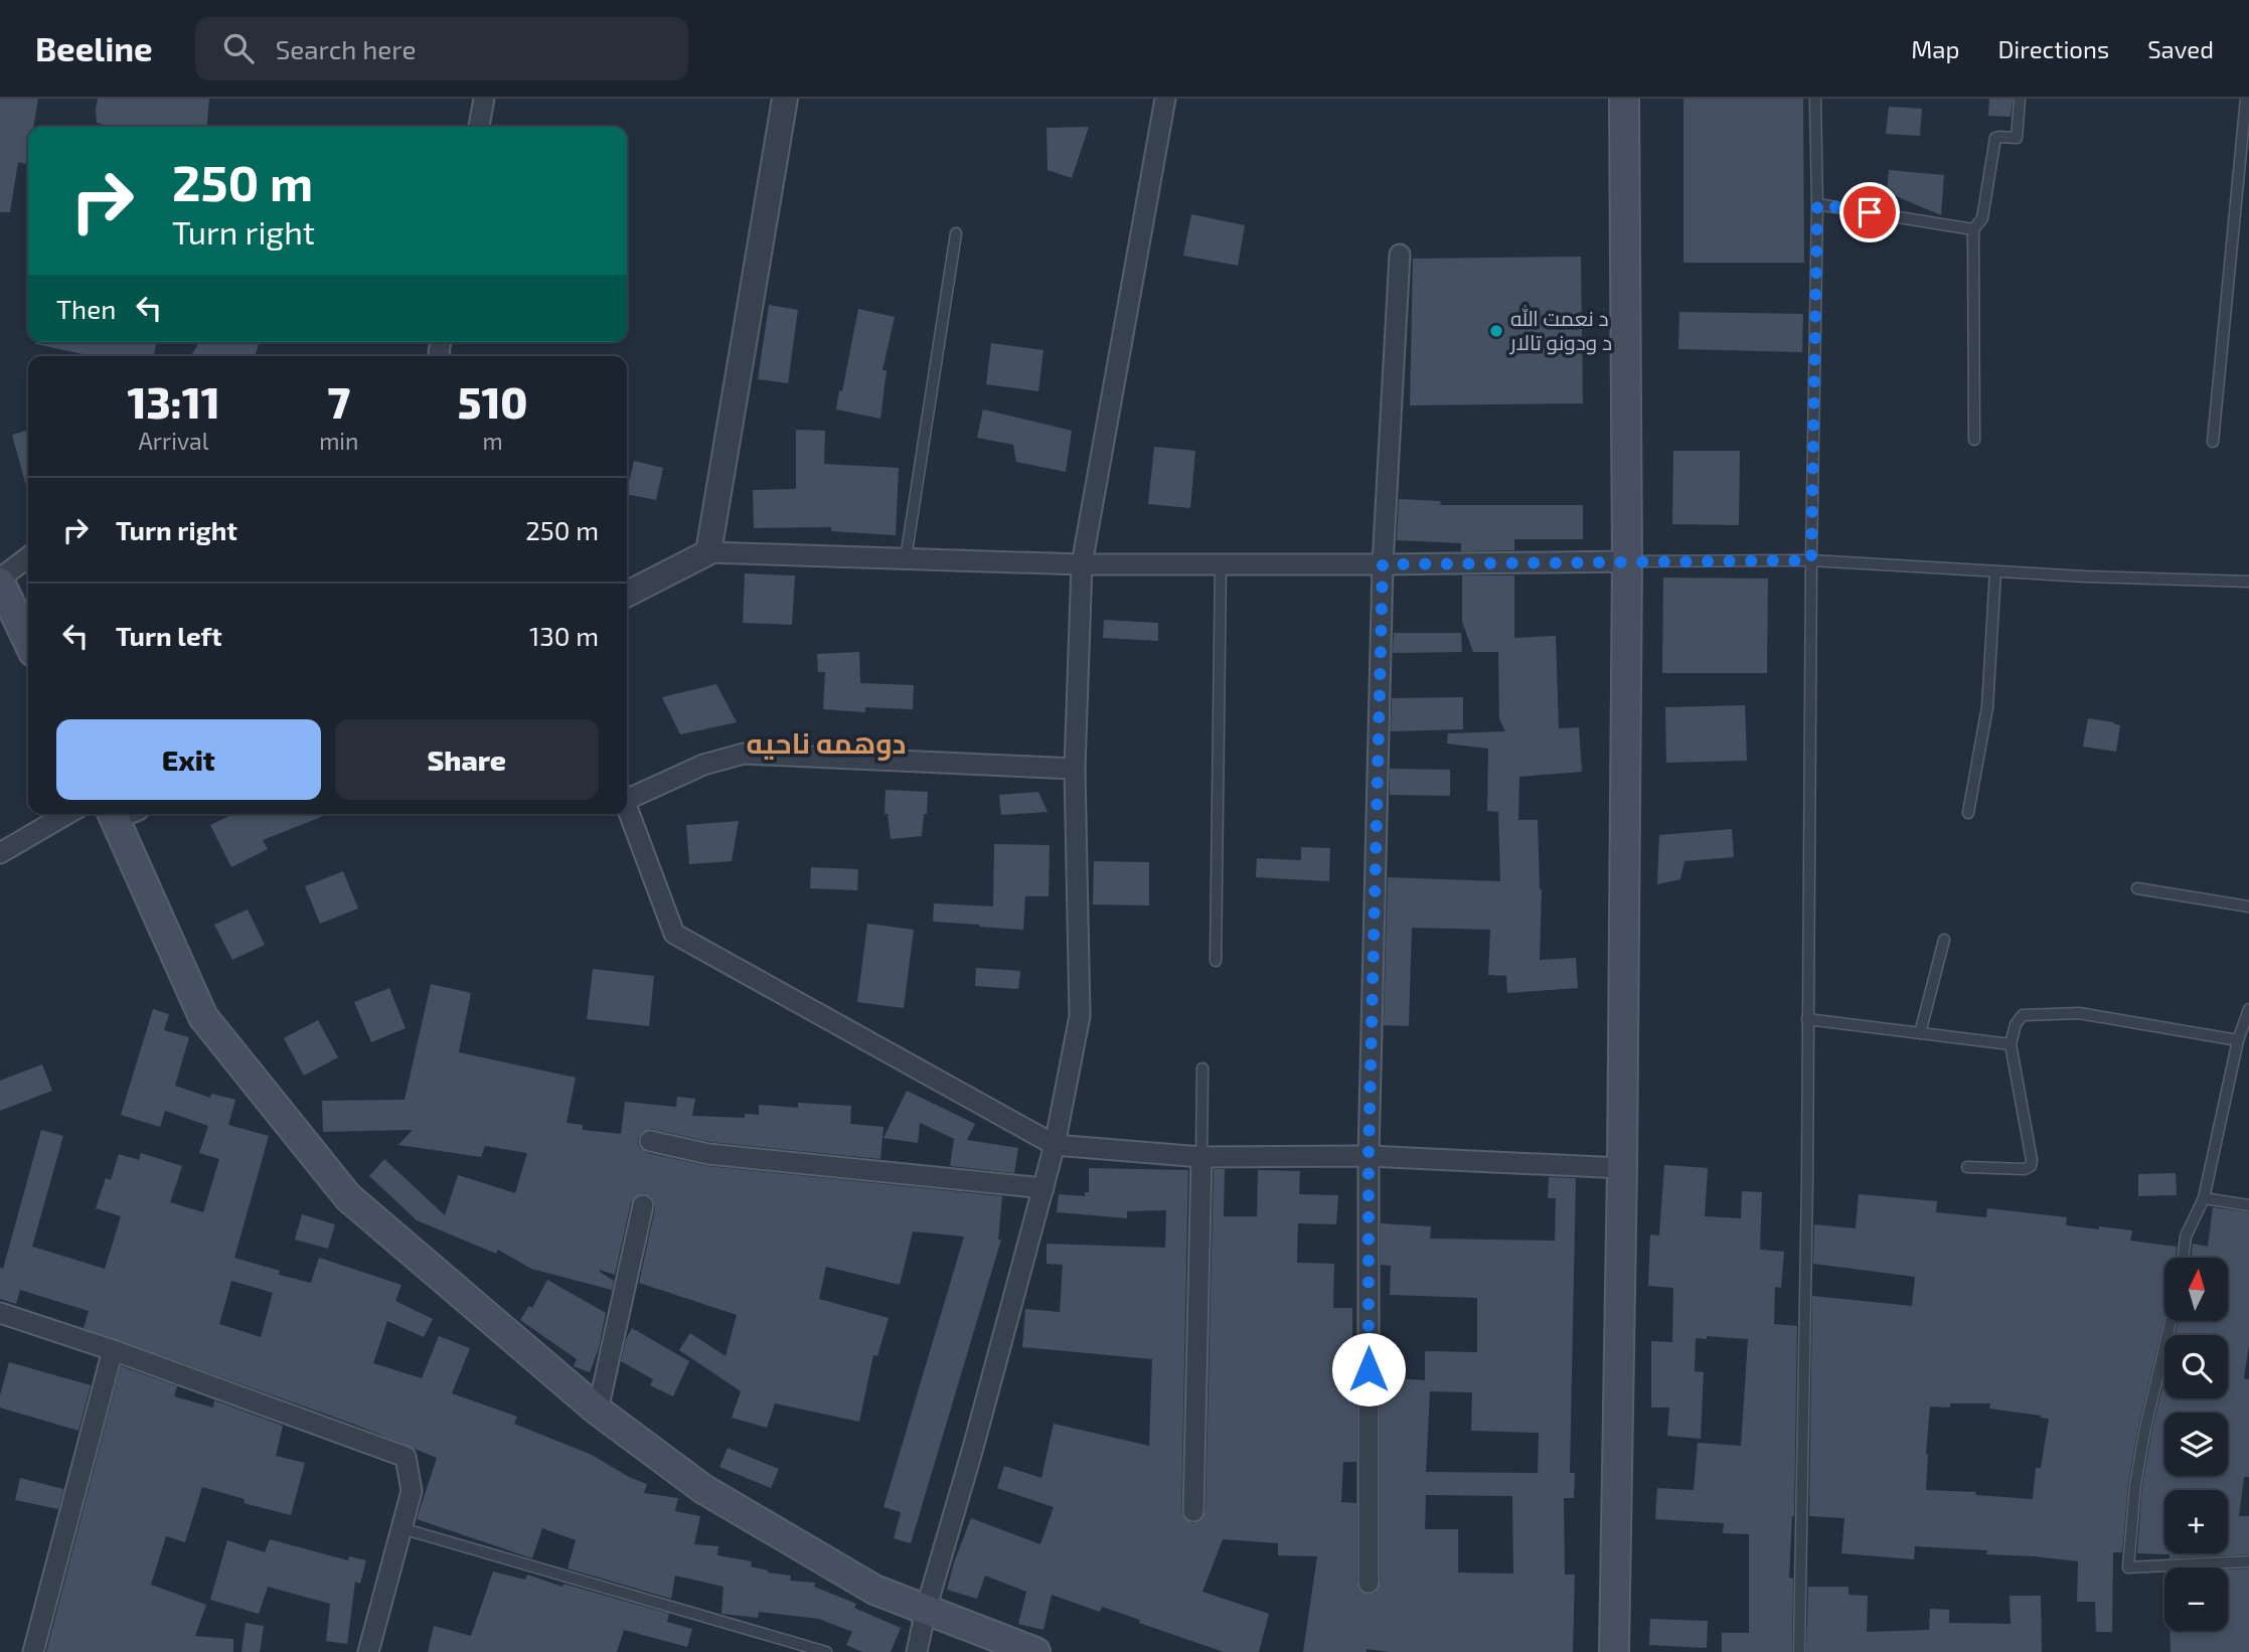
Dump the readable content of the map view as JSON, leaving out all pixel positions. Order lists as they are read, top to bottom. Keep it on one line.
{"districts":["دوهمه ناحیه"],"places":["د نعمت الله د ودونو تالار"],"north":"top","page":{"header":"Beeline","search":"Search here","nav":["Map","Directions","Saved"],"turn":["250 m","Turn right"],"then":"Then","eta":["13:11","Arrival","7","min","510","m"],"list":[{"name":"Turn right","value":"250 m"},{"name":"Turn left","value":"130 m"}],"buttons":["Exit","Share"],"map_buttons":["+","−"]}}
